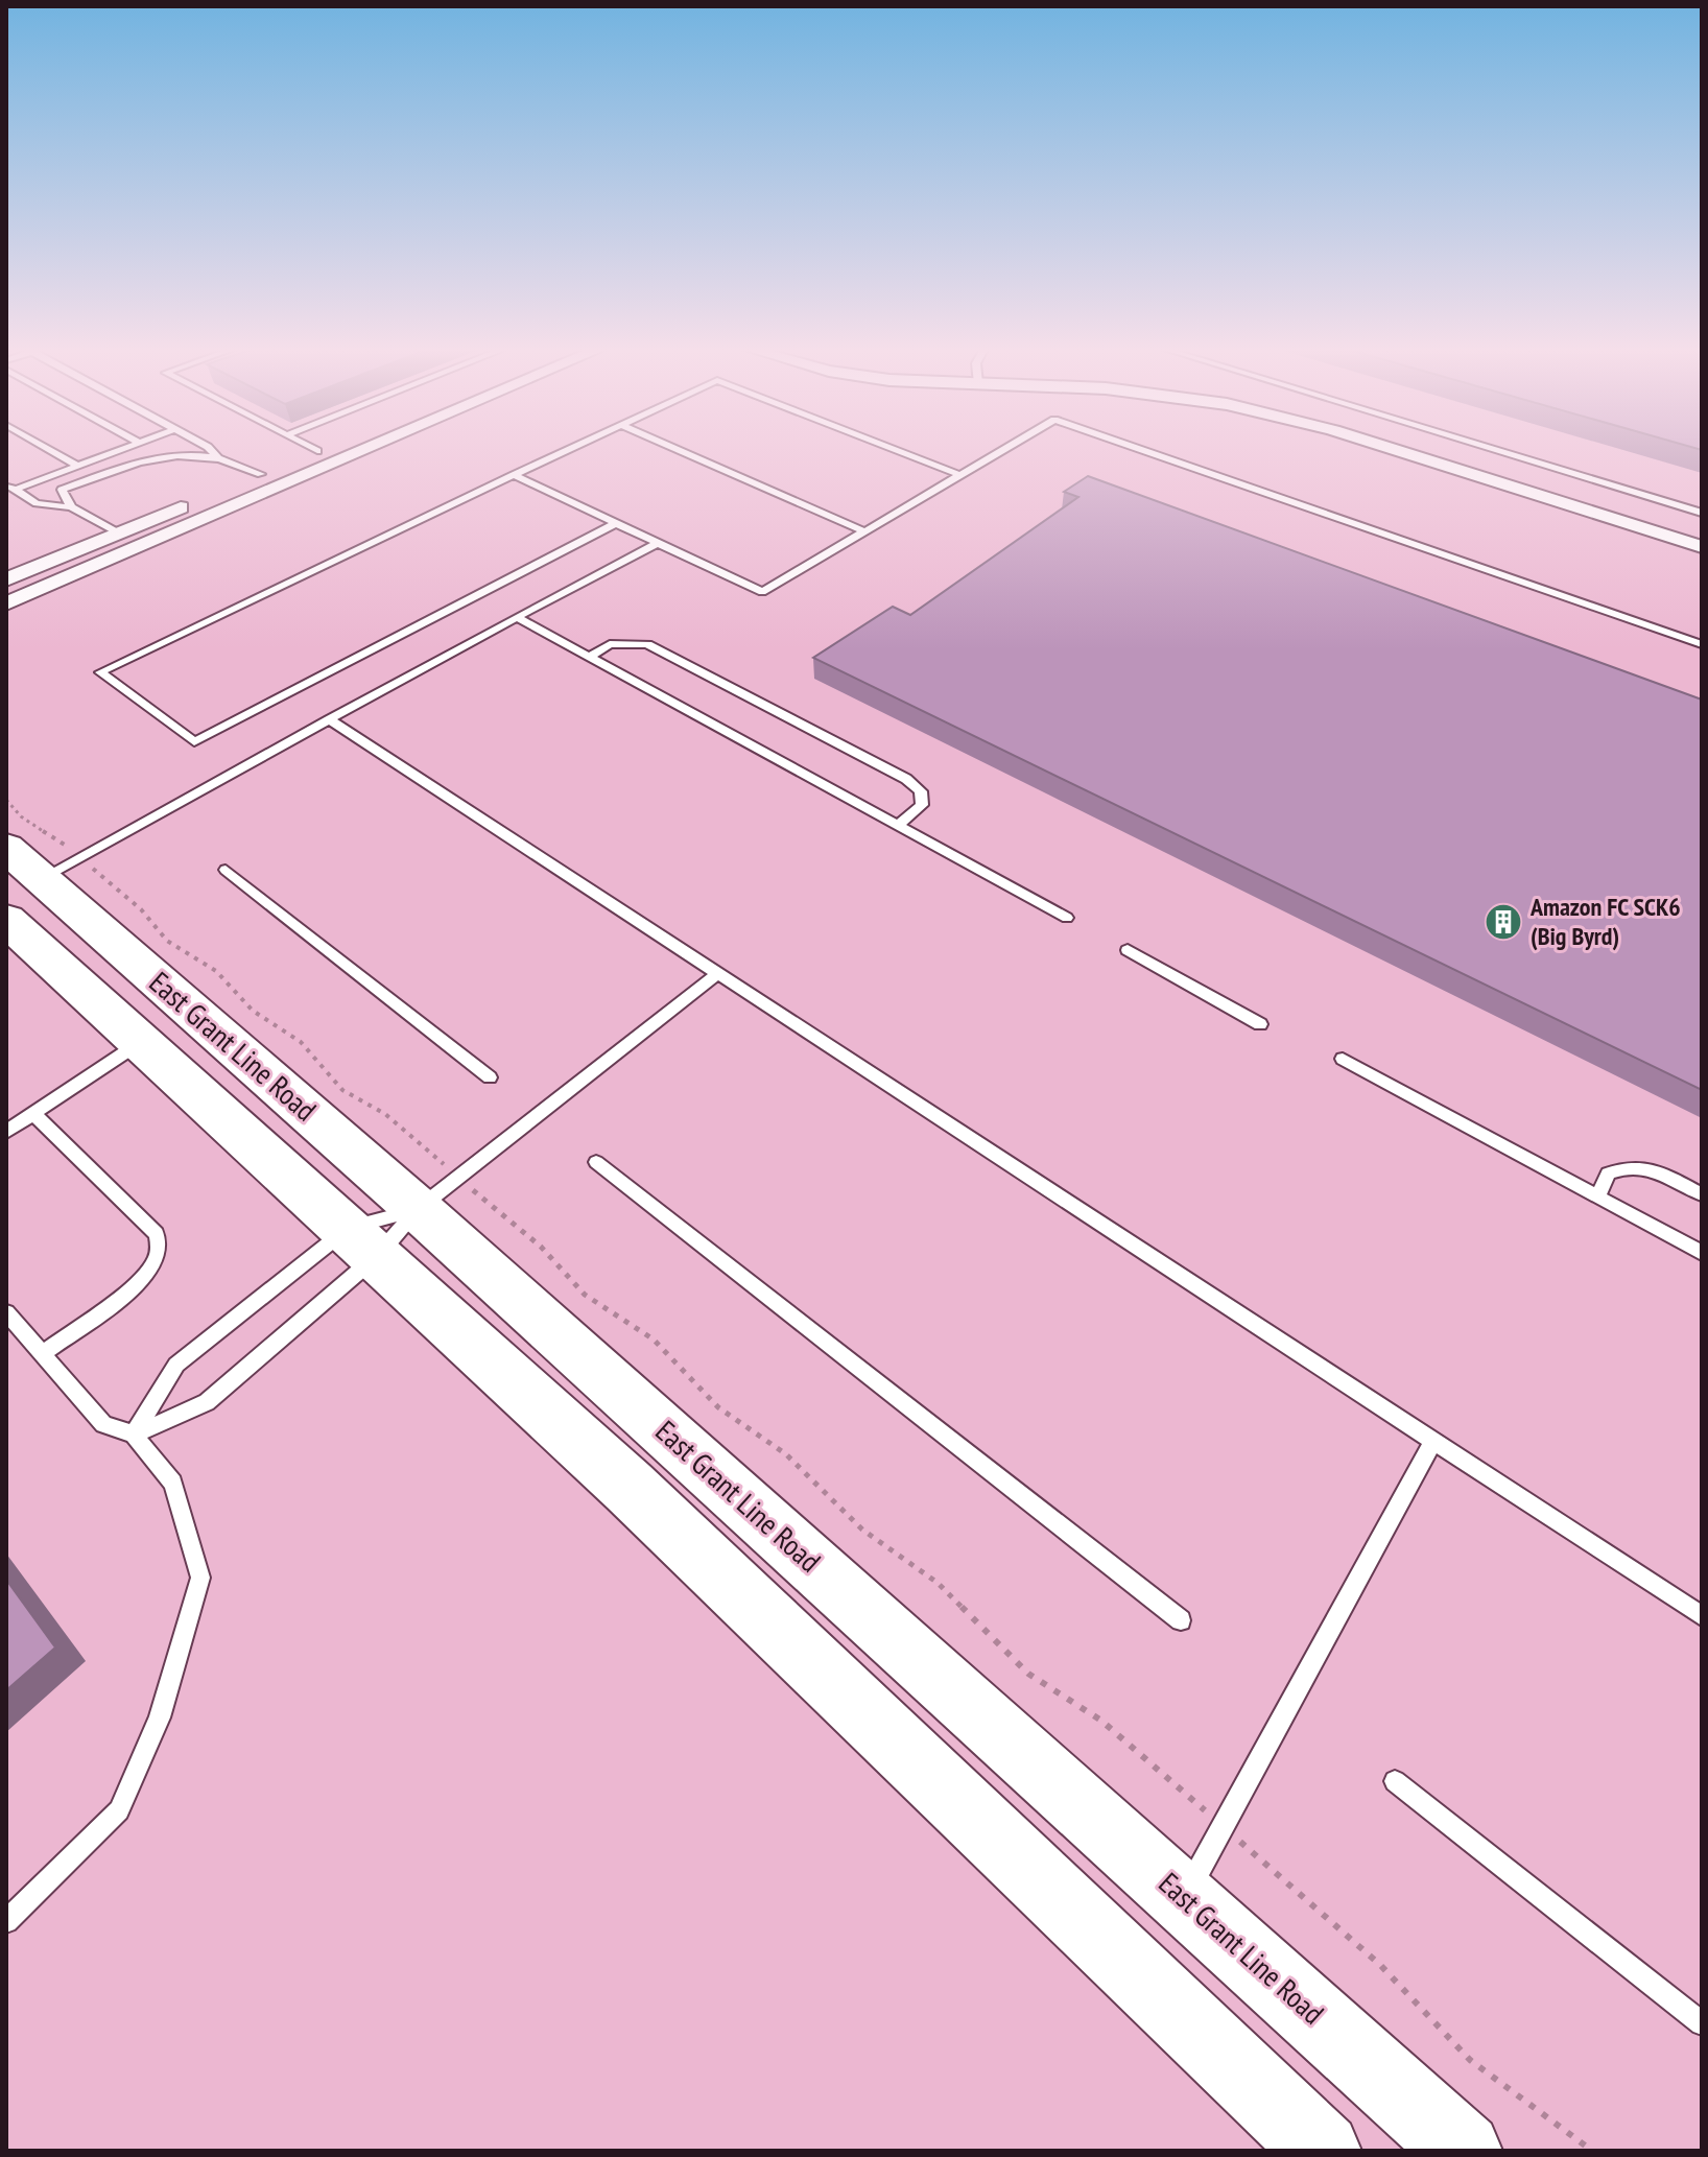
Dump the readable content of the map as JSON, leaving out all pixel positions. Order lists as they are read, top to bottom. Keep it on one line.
{"streets":{"main road":["East Grant Line Road"]},"places":{"building":["Amazon FC SCK6 (Big Byrd)"]}}
